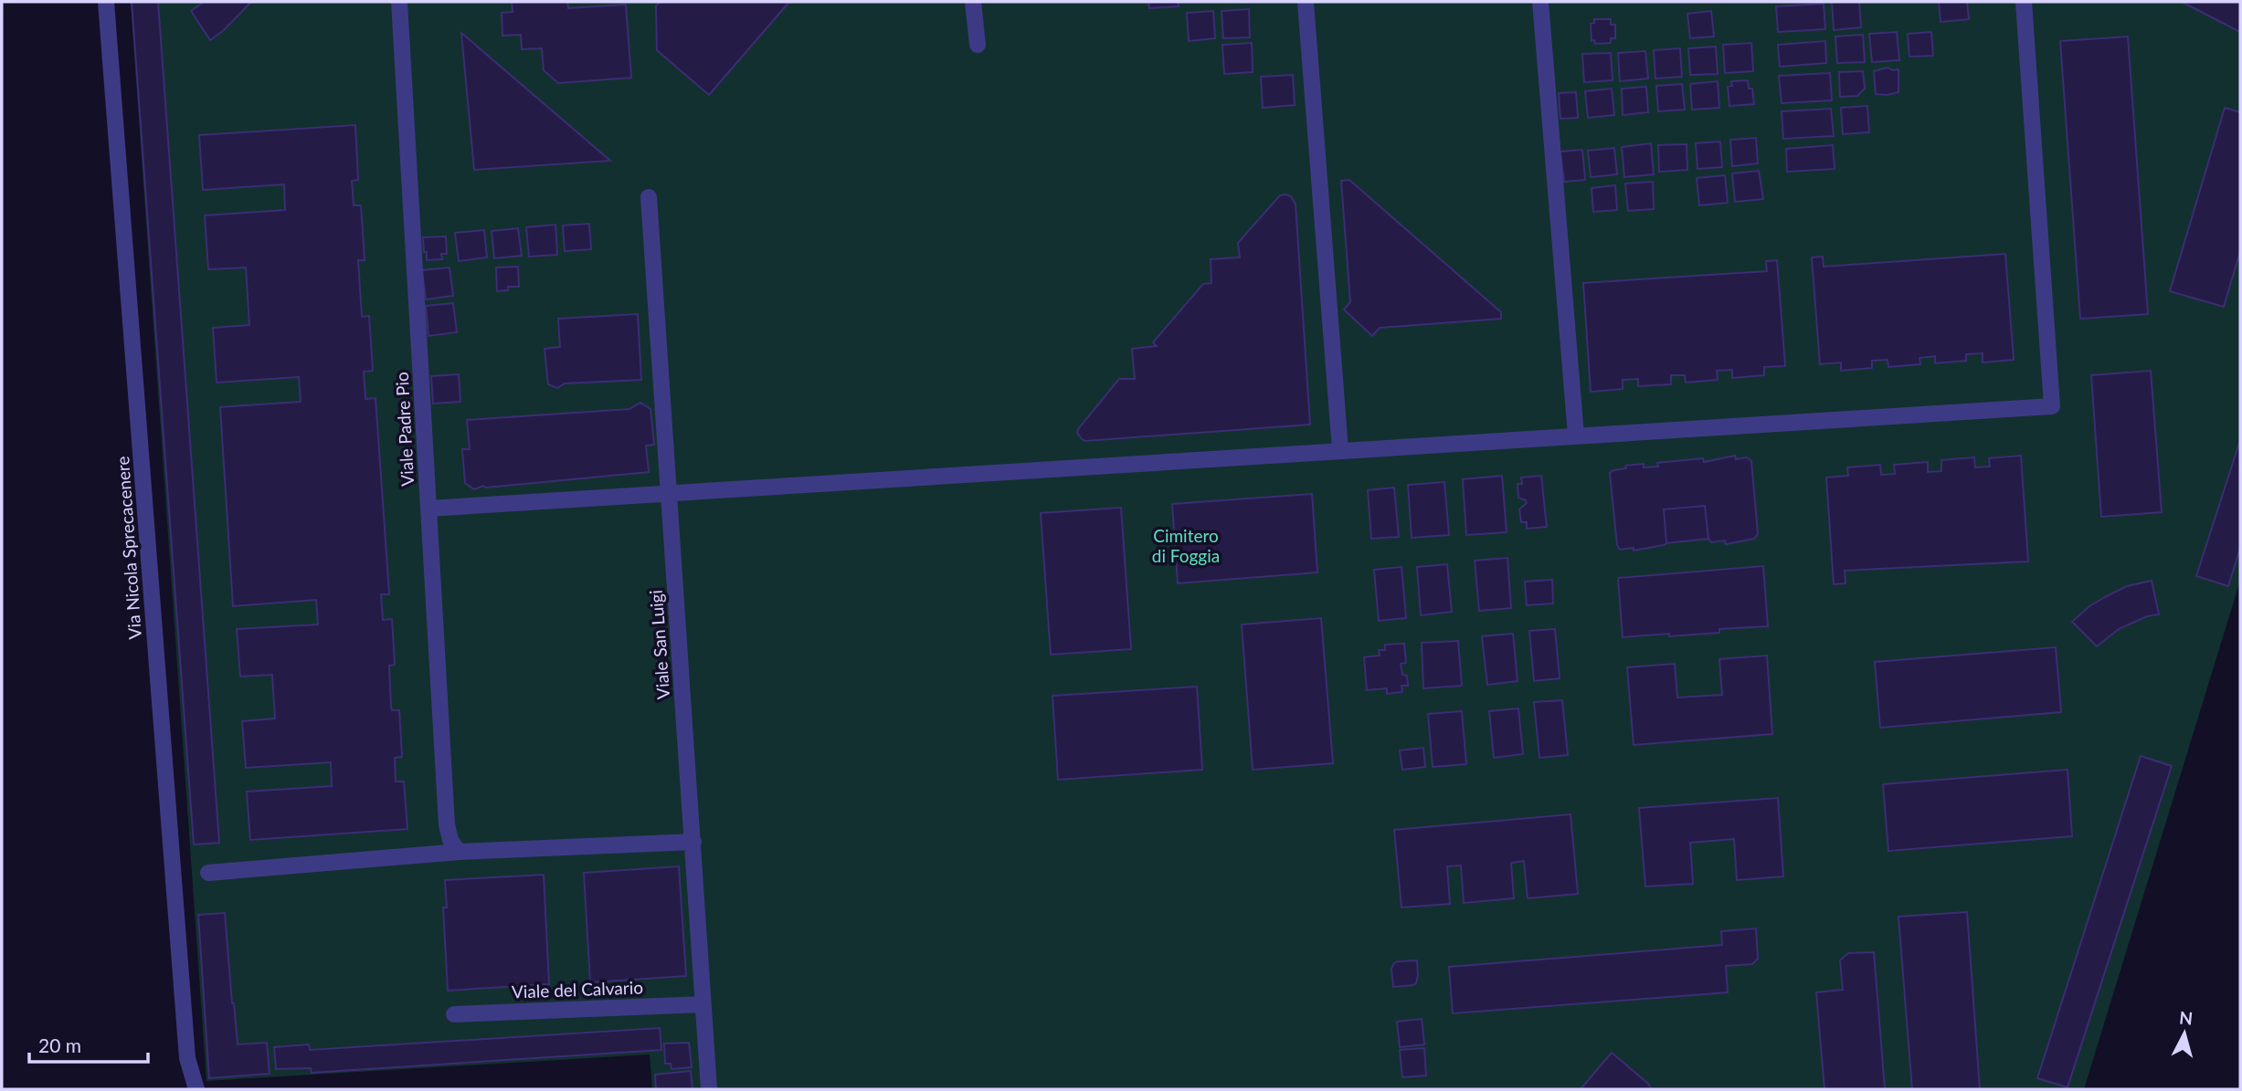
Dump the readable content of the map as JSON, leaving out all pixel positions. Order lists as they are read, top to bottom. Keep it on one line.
{"streets":{"street":["Viale Padre Pio","Via Nicola Sprecacenere","Viale San Luigi","Viale del Calvario"]},"crossings":[["Viale San Luigi","Viale del Calvario"]],"parks":["Cimitero di Foggia"],"scale_bar":"20 m","north":"top"}
